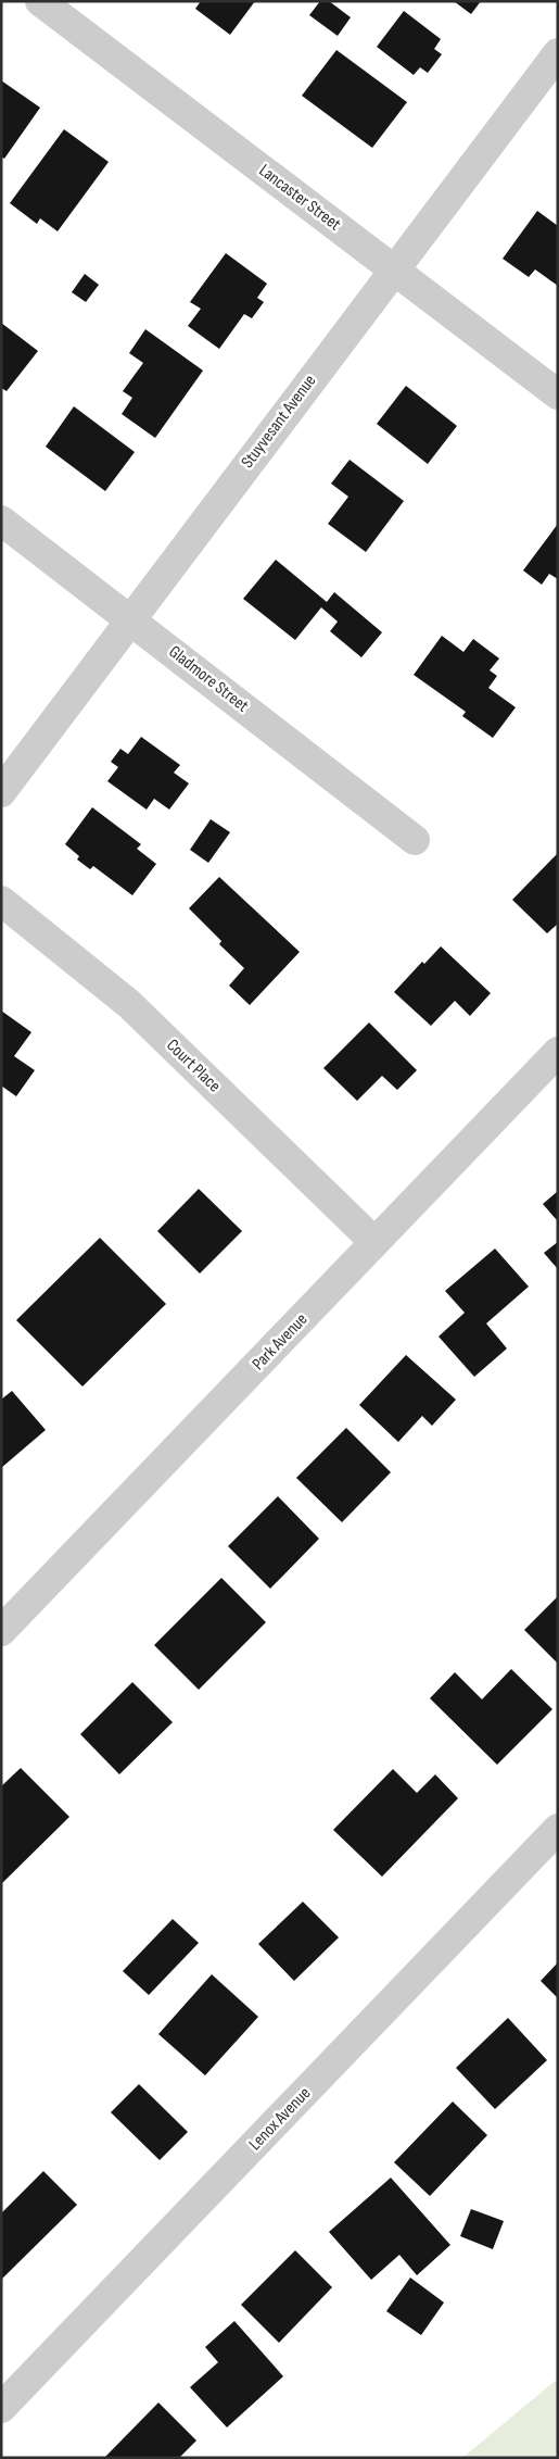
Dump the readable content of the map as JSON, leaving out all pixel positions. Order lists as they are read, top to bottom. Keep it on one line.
{"streets":{"street":["Lancaster Street","Stuyvesant Avenue","Gladmore Street","Court Place","Park Avenue","Lenox Avenue"]},"crossings":[["Lancaster Street","Stuyvesant Avenue"],["Stuyvesant Avenue","Gladmore Street"],["Court Place","Park Avenue"]]}
